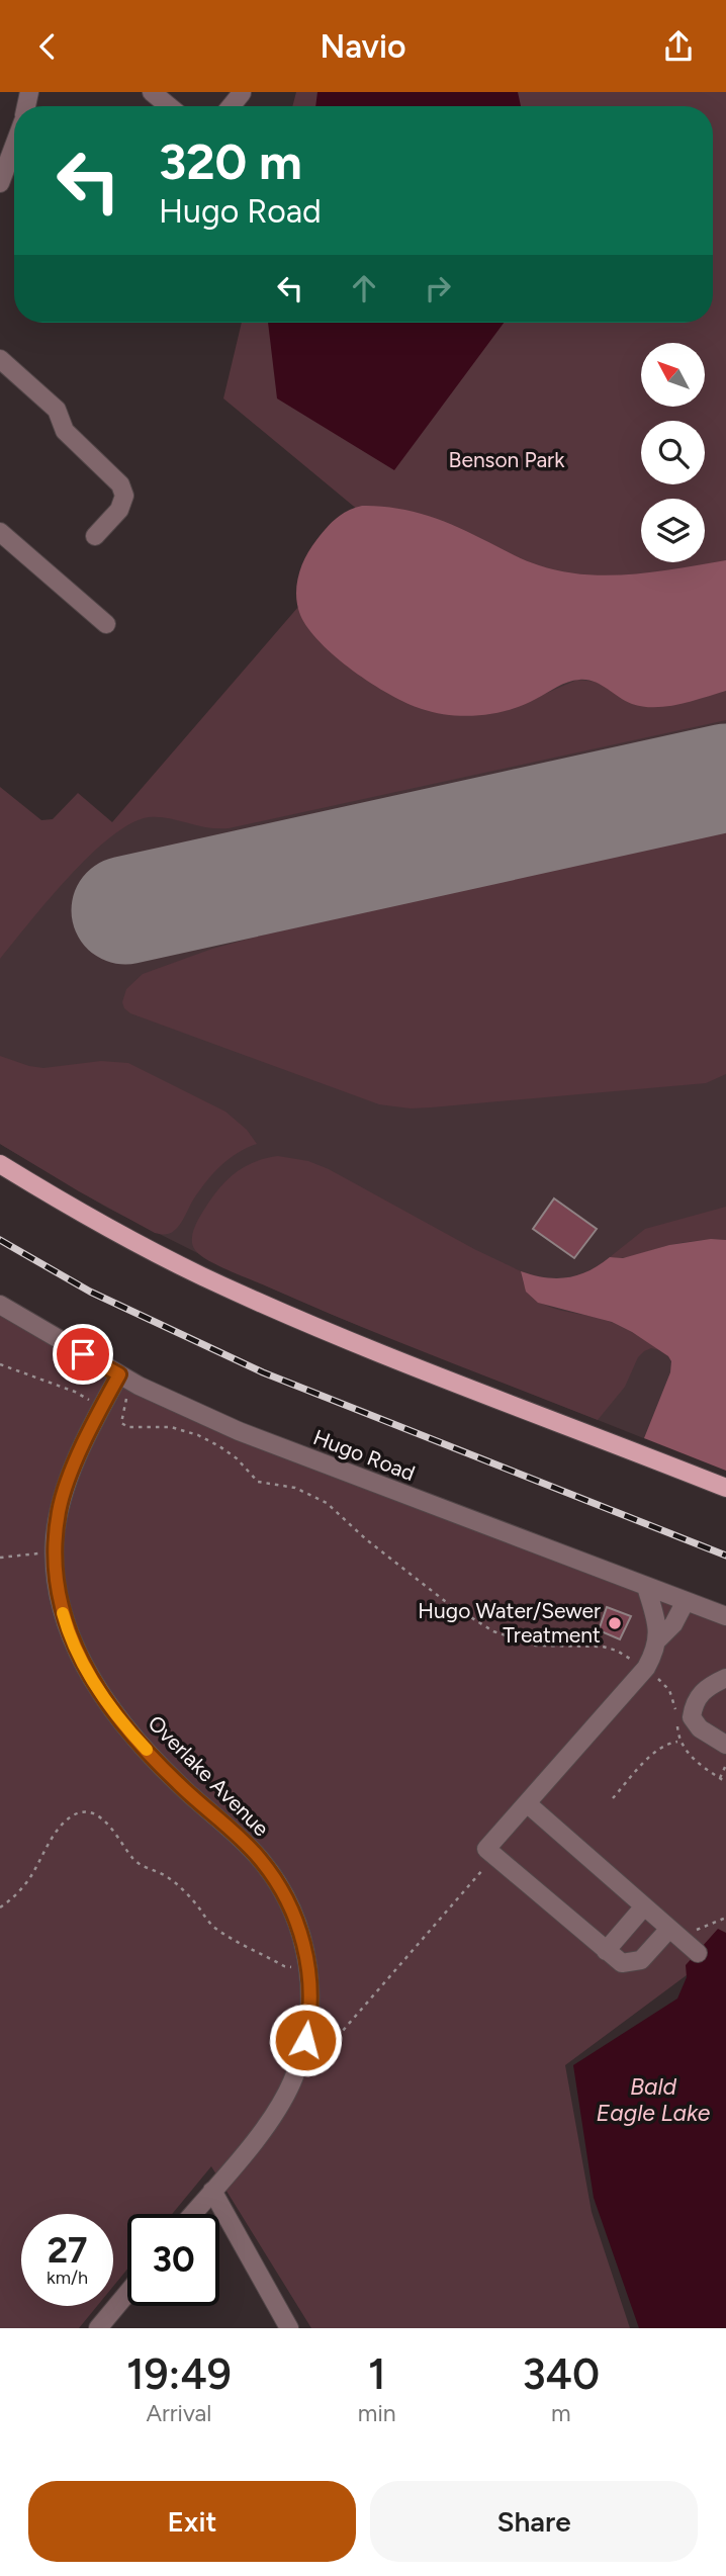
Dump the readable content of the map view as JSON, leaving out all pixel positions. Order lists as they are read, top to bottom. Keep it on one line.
{"streets":{"street":["Hugo Road","Overlake Avenue"]},"crossings":[["Hugo Road","Overlake Avenue"]],"water":["Bald Eagle Lake"],"parks":["Benson Park"],"places":["Hugo Water/Sewer Treatment"],"north":"top left","page":{"header":"Navio","turn":["320 m","Hugo Road"],"speed":"27 km/h","limit":"30","eta":["19:49","Arrival","1","min","340","m"],"buttons":["Exit","Share"]}}
